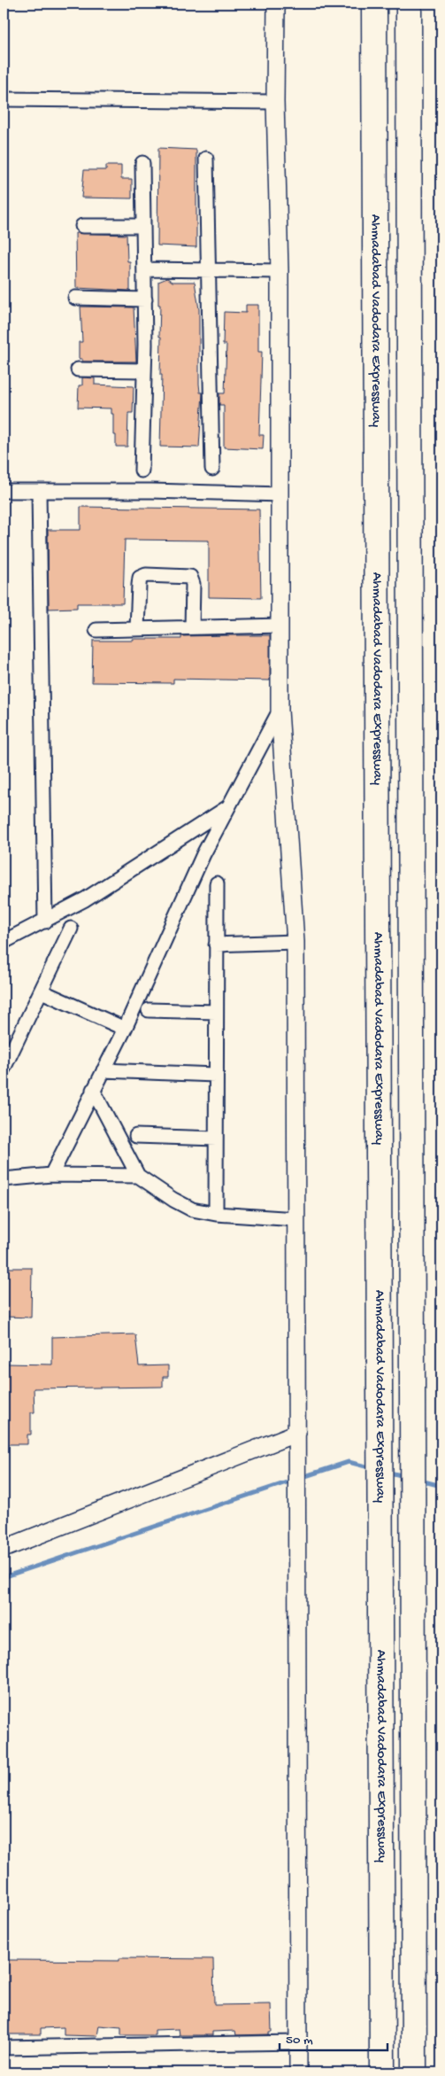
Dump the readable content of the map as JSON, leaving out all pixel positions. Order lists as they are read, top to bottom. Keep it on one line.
{"streets":{"highway":["Ahmadabad Vadodara Expressway"]},"scale_bar":"50 m"}
